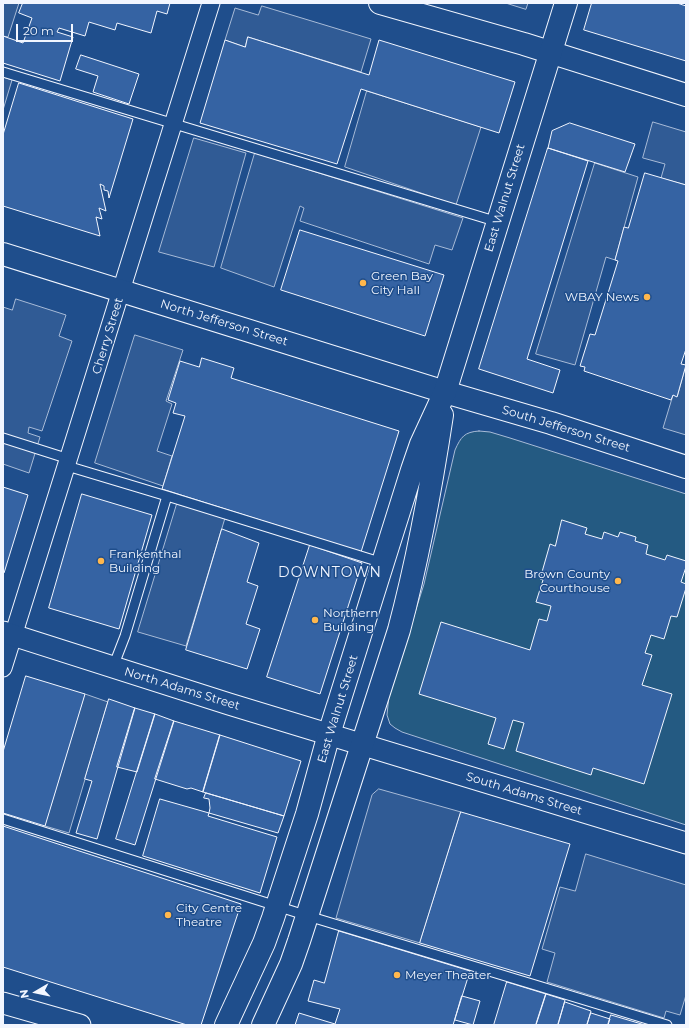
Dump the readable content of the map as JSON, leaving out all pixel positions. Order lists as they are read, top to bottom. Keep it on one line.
{"streets":{"main road":["East Walnut Street","North Jefferson Street","South Jefferson Street"],"street":["Cherry Street","North Adams Street","South Adams Street"]},"crossings":[["East Walnut Street","North Jefferson Street"],["East Walnut Street","South Jefferson Street"],["East Walnut Street","North Adams Street"],["East Walnut Street","South Adams Street"],["North Jefferson Street","Cherry Street"],["North Jefferson Street","South Jefferson Street"],["Cherry Street","North Adams Street"],["North Adams Street","South Adams Street"]],"districts":["DOWNTOWN"],"places":["Green Bay City Hall","WBAY News","Frankenthal Building","Brown County Courthouse","Northern Building","City Centre Theatre","Meyer Theater"],"scale_bar":"20 m","north":"left"}
